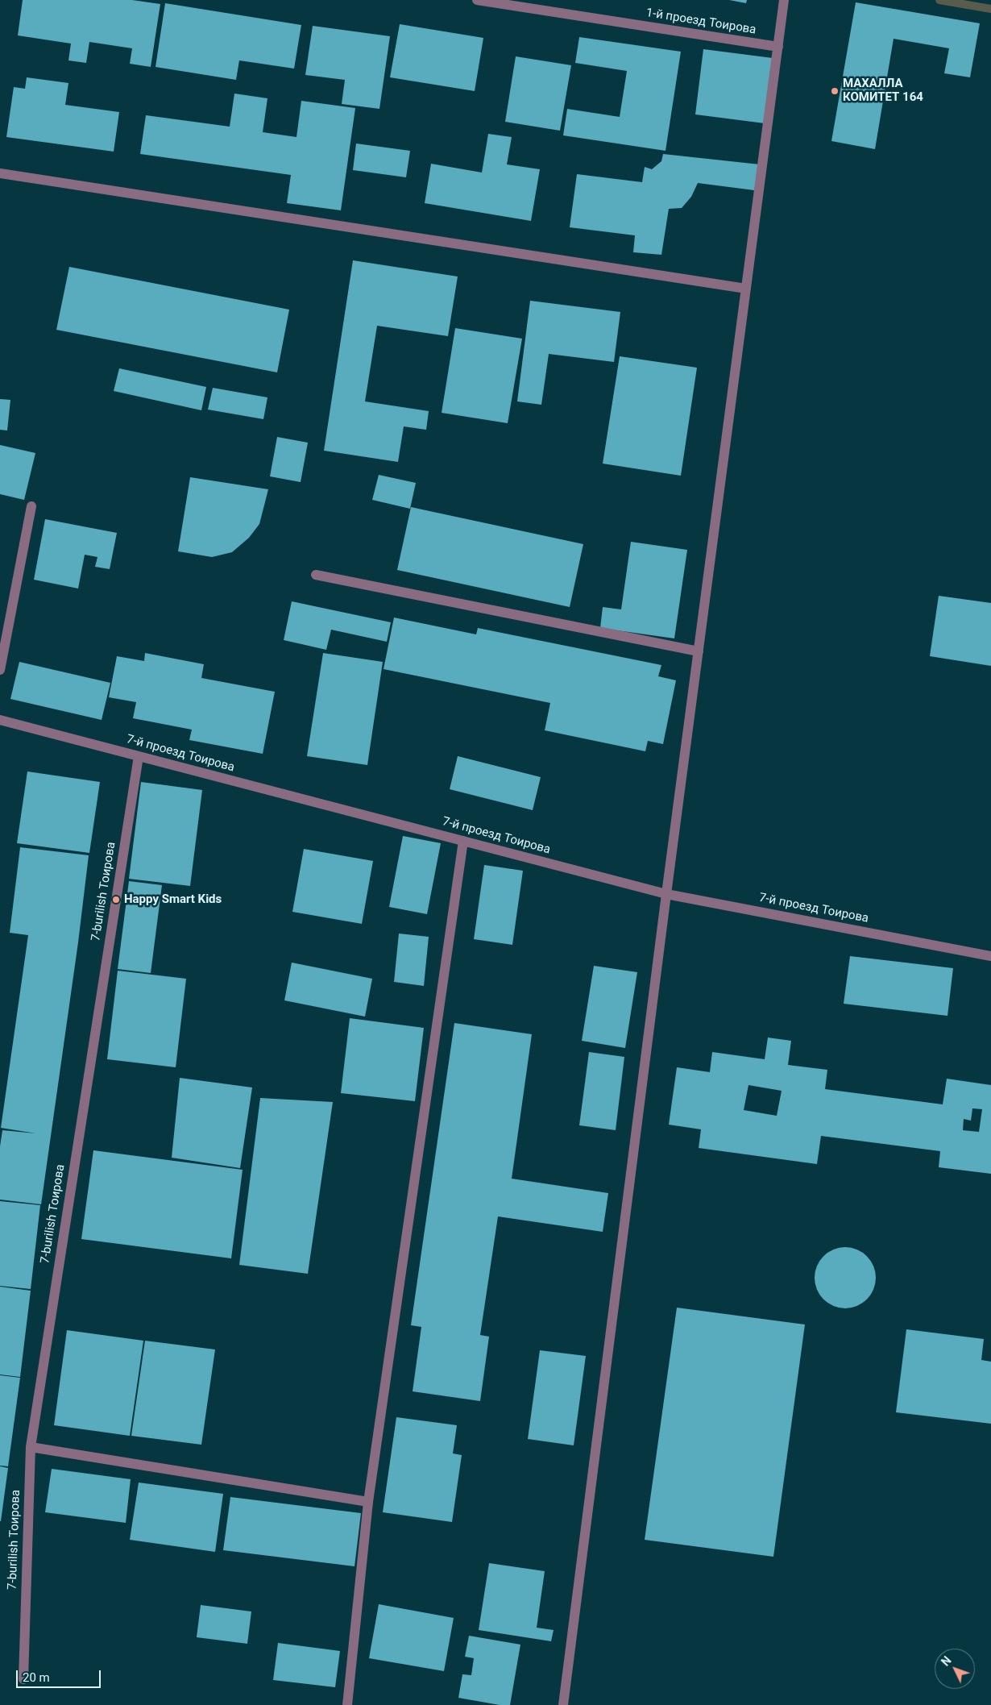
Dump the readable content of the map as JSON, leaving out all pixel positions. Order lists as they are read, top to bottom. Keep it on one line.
{"streets":{"street":["1-й проезд Тоирова","7-й проезд Тоирова","7-burilish Тоирова"]},"crossings":[["7-й проезд Тоирова","7-burilish Тоирова"]],"places":["МАХАЛЛА КОМИТЕТ 164","Happy Smart Kids"],"scale_bar":"20 m","north":"top left"}
